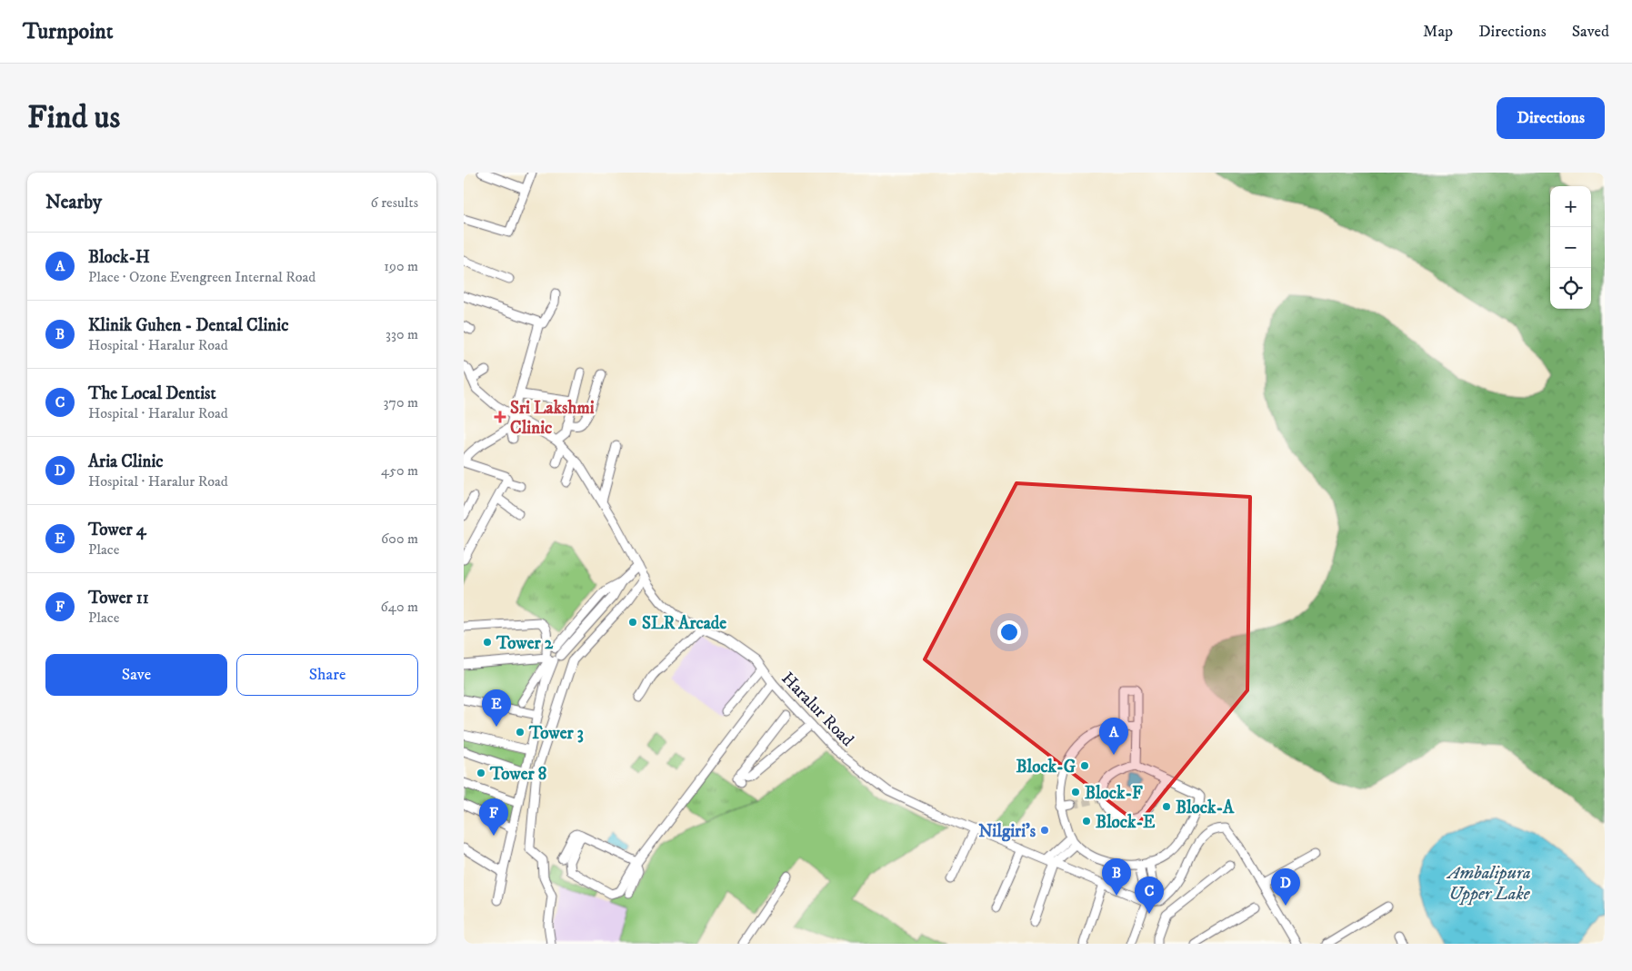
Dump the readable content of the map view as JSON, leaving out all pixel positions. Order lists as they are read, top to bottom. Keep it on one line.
{"streets":{"street":["Haralur Road"]},"water":["Ambalipura Upper Lake"],"places":{"health":["Sri Lakshmi Clinic"],"other":["SLR Arcade","Tower 2","Tower 3","Block-G","Tower 8","Block-F","Block-A","Block-E","Nilgiri's"]},"page":{"header":"Turnpoint","nav":["Map","Directions","Saved"],"buttons":["Directions",["Save","Share"]],"title":"Find us","heading":["Nearby","6 results"],"map_buttons":["+","−"],"list":[{"mark":"A","name":"Block-H","note":"Place · Ozone Evengreen Internal Road","value":"190 m"},{"mark":"B","name":"Klinik Guhen - Dental Clinic","note":"Hospital · Haralur Road","value":"330 m"},{"mark":"C","name":"The Local Dentist","note":"Hospital · Haralur Road","value":"370 m"},{"mark":"D","name":"Aria Clinic","note":"Hospital · Haralur Road","value":"450 m"},{"mark":"E","name":"Tower 4","note":"Place","value":"600 m"},{"mark":"F","name":"Tower 11","note":"Place","value":"640 m"}],"pins":["E","A","F","B","D","C"]}}
